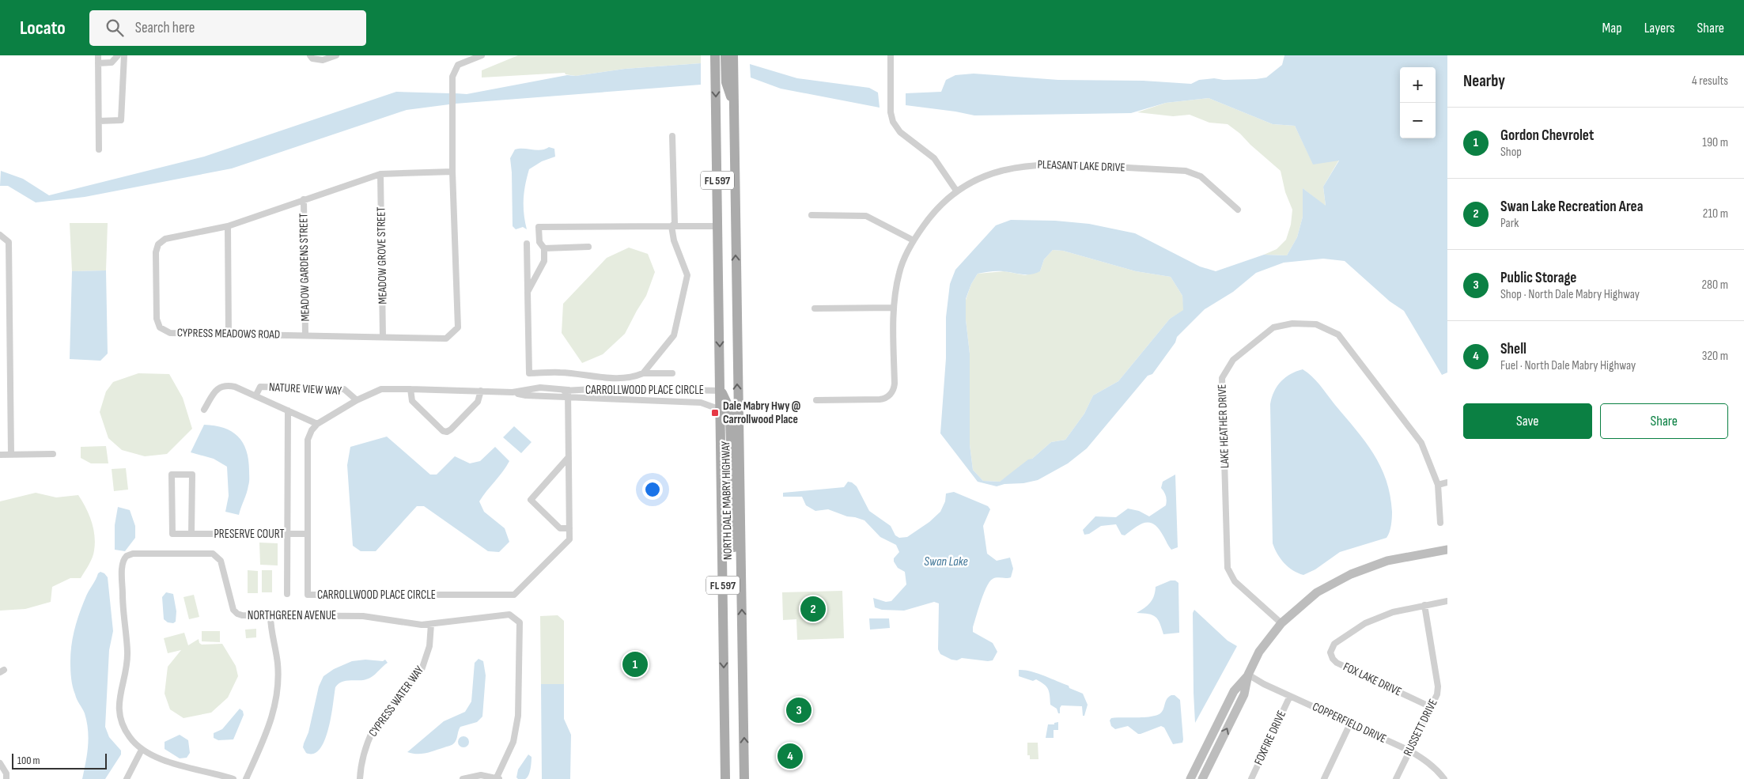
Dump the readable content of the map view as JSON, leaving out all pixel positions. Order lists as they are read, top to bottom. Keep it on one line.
{"streets":{"main road":["FL 597","NORTH DALE MABRY HIGHWAY"],"street":["PLEASANT LAKE DRIVE","MEADOW GROVE STREET","MEADOW GARDENS STREET","CYPRESS MEADOWS ROAD","NATURE VIEW WAY","CARROLLWOOD PLACE CIRCLE","LAKE HEATHER DRIVE","PRESERVE COURT","NORTHGREEN AVENUE","FOX LAKE DRIVE","CYPRESS WATER WAY","COPPERFIELD DRIVE","RUSSETT DRIVE","FOXFIRE DRIVE"]},"crossings":[["MEADOW GROVE STREET","CYPRESS MEADOWS ROAD"],["MEADOW GARDENS STREET","CYPRESS MEADOWS ROAD"],["NATURE VIEW WAY","CARROLLWOOD PLACE CIRCLE"],["CARROLLWOOD PLACE CIRCLE","NORTH DALE MABRY HIGHWAY"],["CARROLLWOOD PLACE CIRCLE","PRESERVE COURT"],["NORTHGREEN AVENUE","CYPRESS WATER WAY"],["FOX LAKE DRIVE","RUSSETT DRIVE"],["COPPERFIELD DRIVE","RUSSETT DRIVE"],["COPPERFIELD DRIVE","FOXFIRE DRIVE"]],"water":["Swan Lake"],"places":{"transit":["Dale Mabry Hwy @ Carrollwood Place"]},"scale_bar":"100 m","page":{"header":"Locato","search":"Search here","nav":["Map","Layers","Share"],"heading":["Nearby","4 results"],"map_buttons":["+","−"],"list":[{"mark":"1","name":"Gordon Chevrolet","note":"Shop","value":"190 m"},{"mark":"2","name":"Swan Lake Recreation Area","note":"Park","value":"210 m"},{"mark":"3","name":"Public Storage","note":"Shop · North Dale Mabry Highway","value":"280 m"},{"mark":"4","name":"Shell","note":"Fuel · North Dale Mabry Highway","value":"320 m"}],"buttons":["Save","Share"],"pins":["2","1","3","4"],"scale":"100 m"}}
